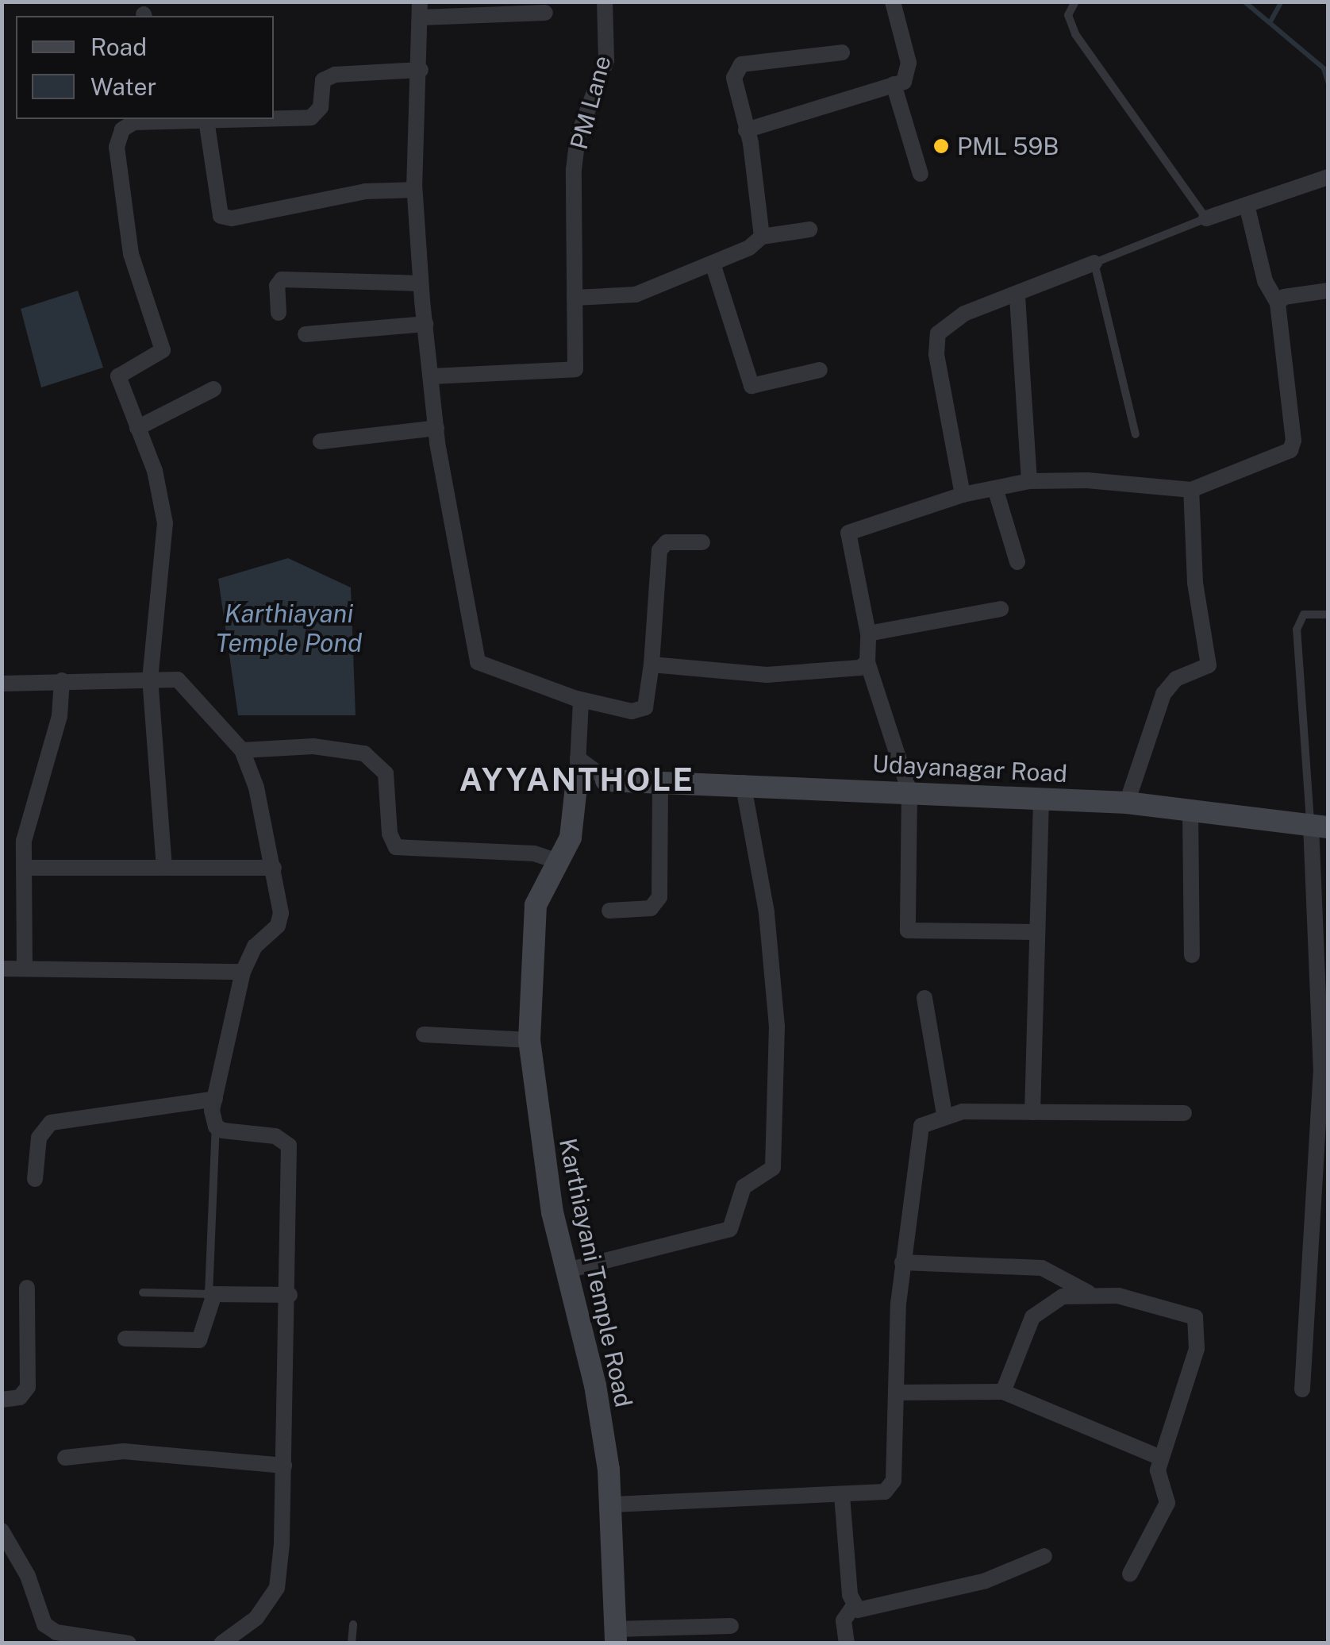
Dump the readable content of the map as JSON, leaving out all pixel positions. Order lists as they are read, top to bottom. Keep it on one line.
{"streets":{"main road":["Udayanagar Road","Karthiayani Temple Road"],"street":["PM Lane"]},"districts":["AYYANTHOLE"],"water":["Karthiayani Temple Pond"],"places":["PML 59B"],"legend":["Road","Water"]}
